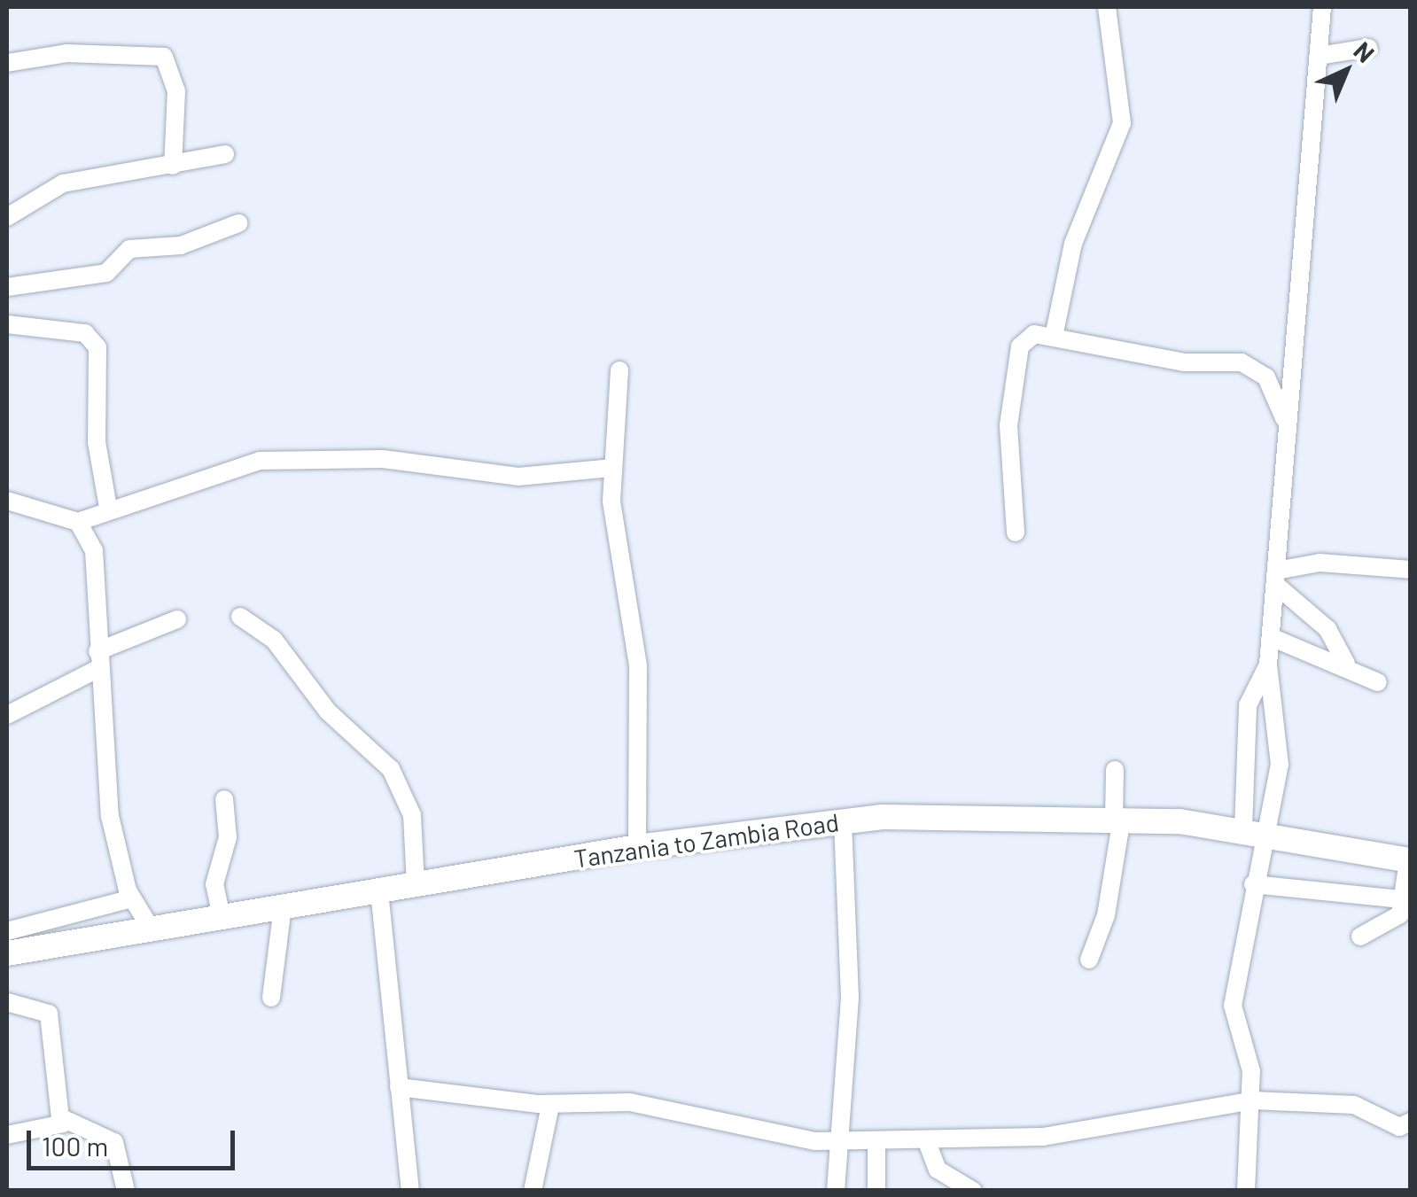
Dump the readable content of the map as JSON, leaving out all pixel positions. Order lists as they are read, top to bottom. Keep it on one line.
{"streets":{"highway":["Tanzania to Zambia Road"]},"scale_bar":"100 m","north":"top right"}
